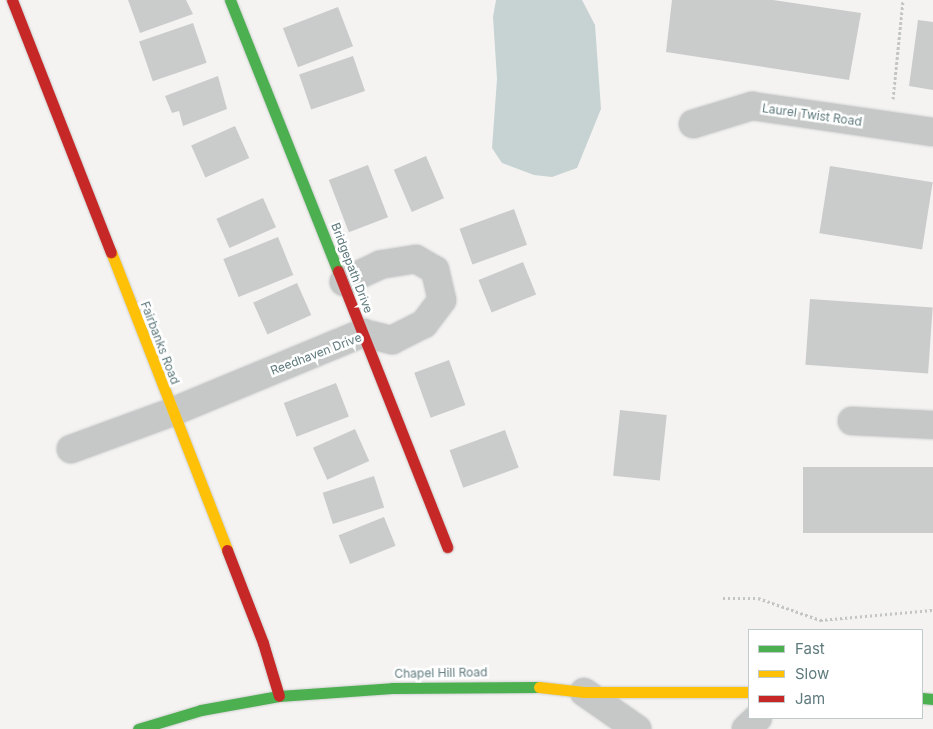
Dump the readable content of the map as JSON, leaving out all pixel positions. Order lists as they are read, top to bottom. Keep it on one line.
{"streets":{"street":["Laurel Twist Road","Bridgepath Drive","Fairbanks Road","Reedhaven Drive","Chapel Hill Road"]},"crossings":[["Bridgepath Drive","Reedhaven Drive"],["Fairbanks Road","Reedhaven Drive"],["Fairbanks Road","Chapel Hill Road"]],"legend":["Fast","Slow","Jam"]}
